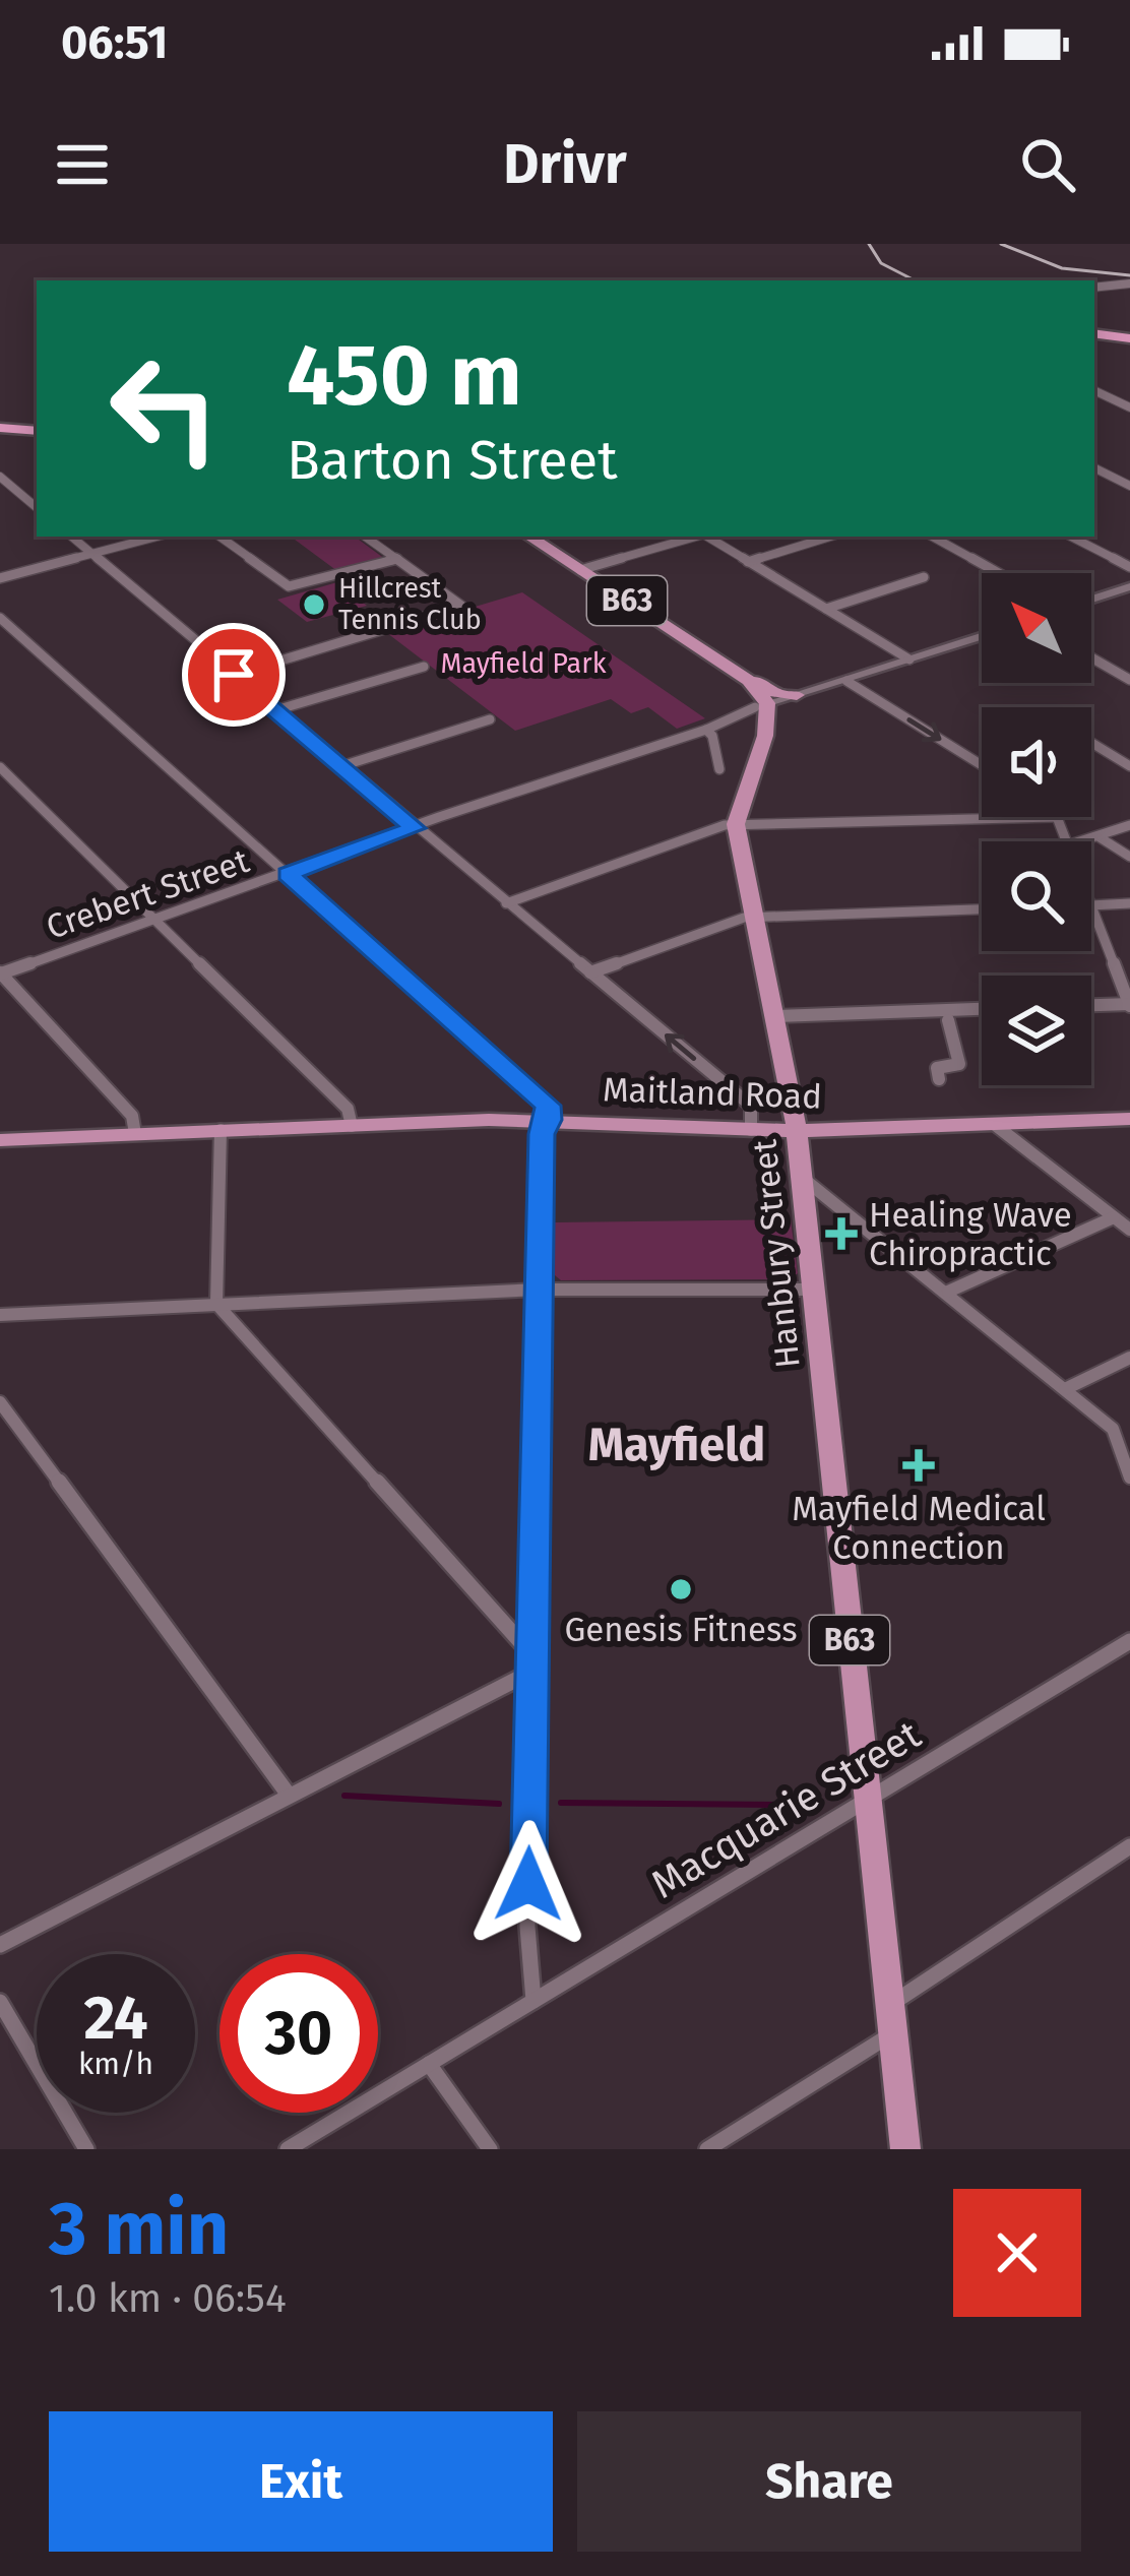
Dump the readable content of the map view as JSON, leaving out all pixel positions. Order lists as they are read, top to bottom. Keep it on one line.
{"streets":{"main road":["B63","Maitland Road","Hanbury Street"],"street":["Crebert Street","Macquarie Street"]},"crossings":[["B63","Crebert Street"],["Maitland Road","Hanbury Street"],["Hanbury Street","Macquarie Street"]],"districts":["Mayfield"],"parks":["Mayfield Park"],"places":{"other":["Hillcrest Tennis Club","Genesis Fitness"],"health":["Healing Wave Chiropractic","Mayfield Medical Connection"]},"north":"top left","page":{"status":"06:51","header":"Drivr","turn":["450 m","Barton Street"],"speed":"24 km/h","limit":"30","heading":["3 min","1.0 km · 06:54"],"buttons":["Exit","Share"]}}
